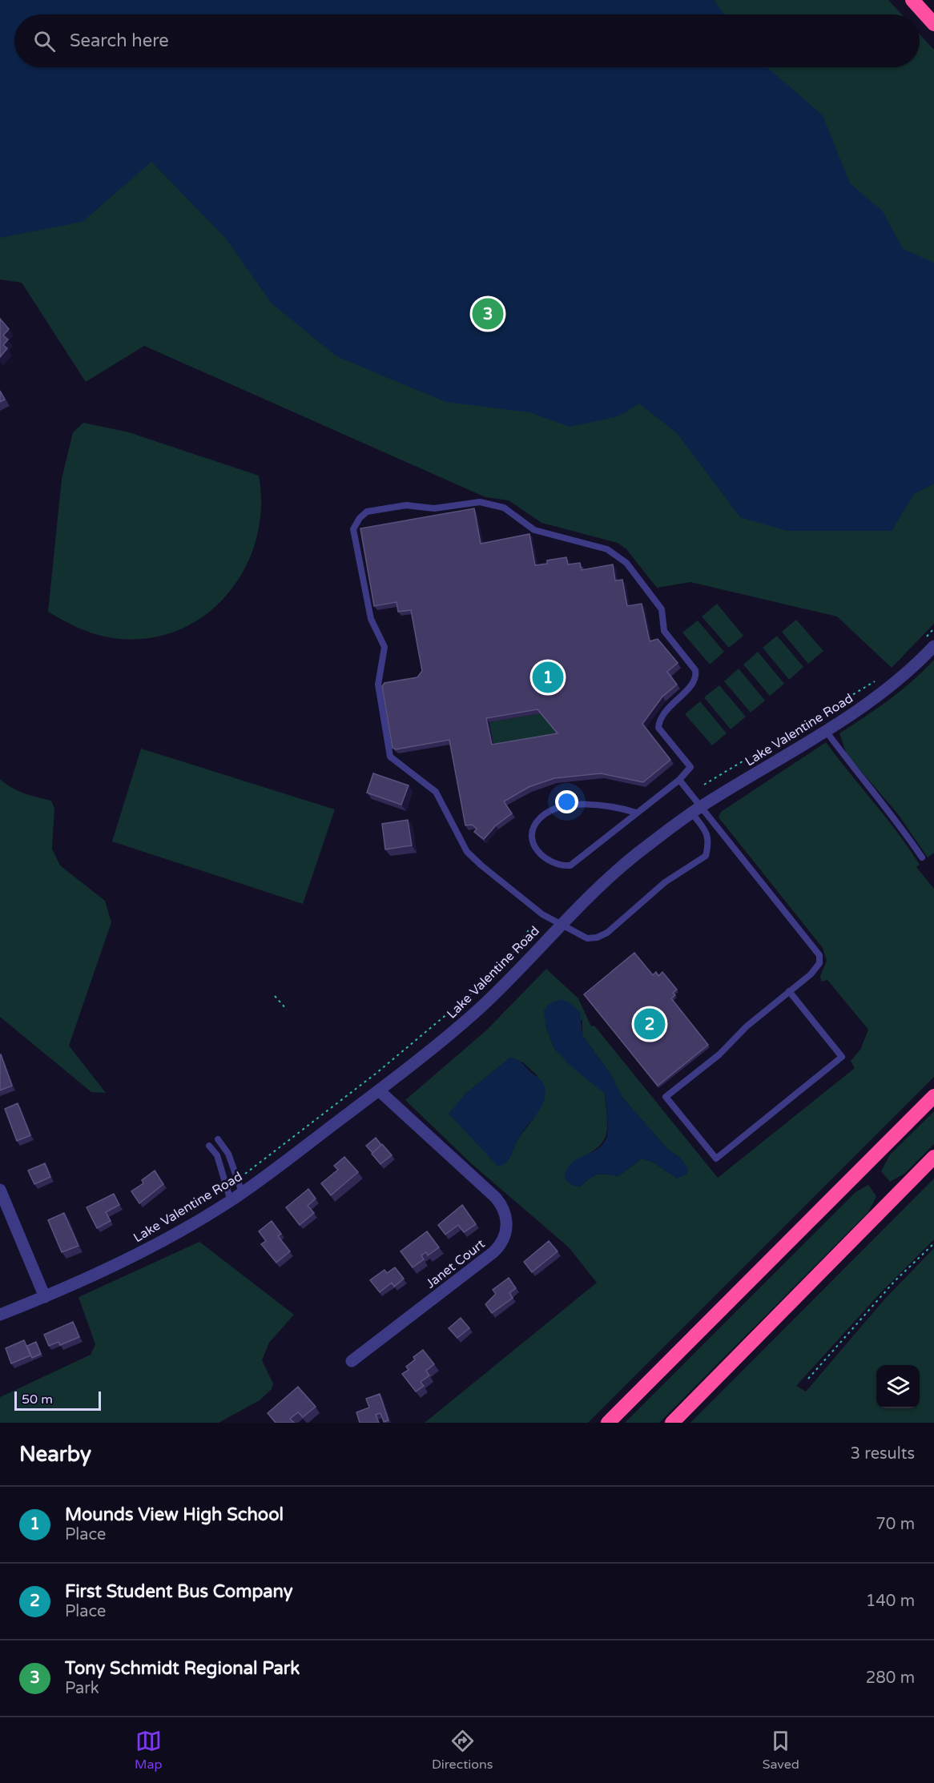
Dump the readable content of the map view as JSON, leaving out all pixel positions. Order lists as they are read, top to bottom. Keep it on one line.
{"streets":{"street":["Lake Valentine Road","Janet Court"]},"crossings":[["Lake Valentine Road","Janet Court"]],"scale_bar":"50 m","page":{"search":"Search here","pins":["3","1","2"],"scale":"50 m","heading":["Nearby","3 results"],"list":[{"mark":"1","name":"Mounds View High School","note":"Place","value":"70 m"},{"mark":"2","name":"First Student Bus Company","note":"Place","value":"140 m"},{"mark":"3","name":"Tony Schmidt Regional Park","note":"Park","value":"280 m"}],"nav":["Map","Directions","Saved"]}}
